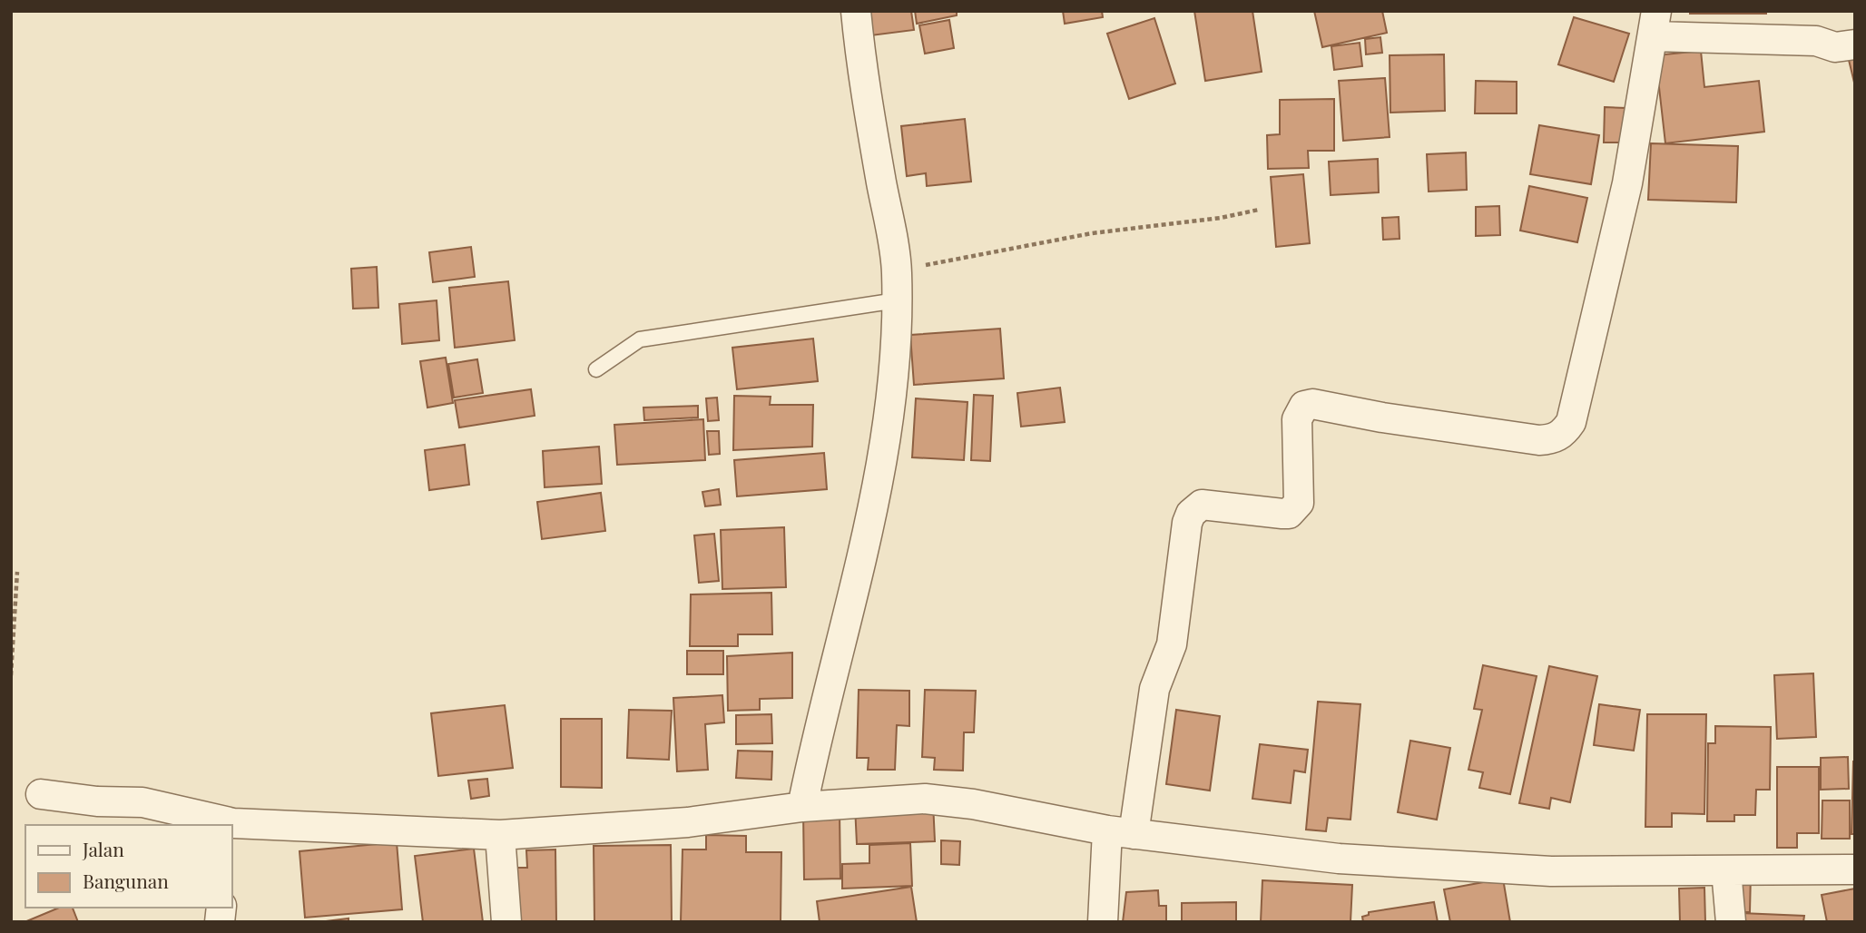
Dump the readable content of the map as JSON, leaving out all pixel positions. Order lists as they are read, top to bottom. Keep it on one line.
{"legend":["Jalan","Bangunan"]}
